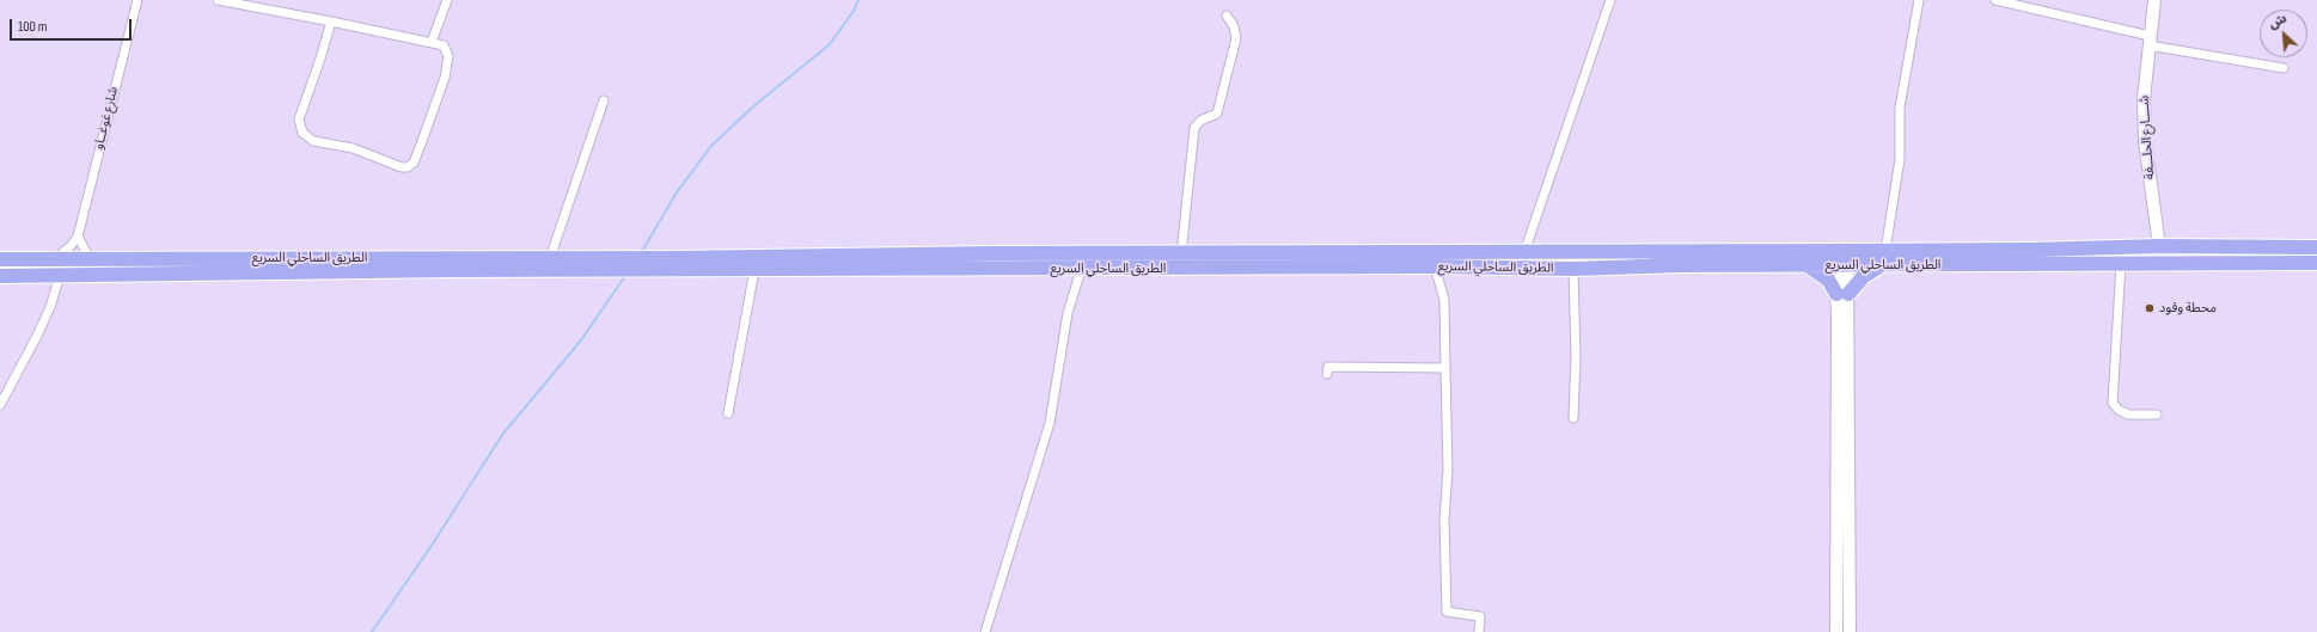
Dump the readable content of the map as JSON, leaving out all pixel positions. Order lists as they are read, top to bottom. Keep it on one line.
{"streets":{"highway":["الطريق الساحلي السريع"],"street":["شارع غوغــاو","شــــارع الحلـــفة"]},"crossings":[["شــــارع الحلـــفة","الطريق الساحلي السريع"]],"places":["محطة وقود"],"scale_bar":"100 m","north":"top left"}
